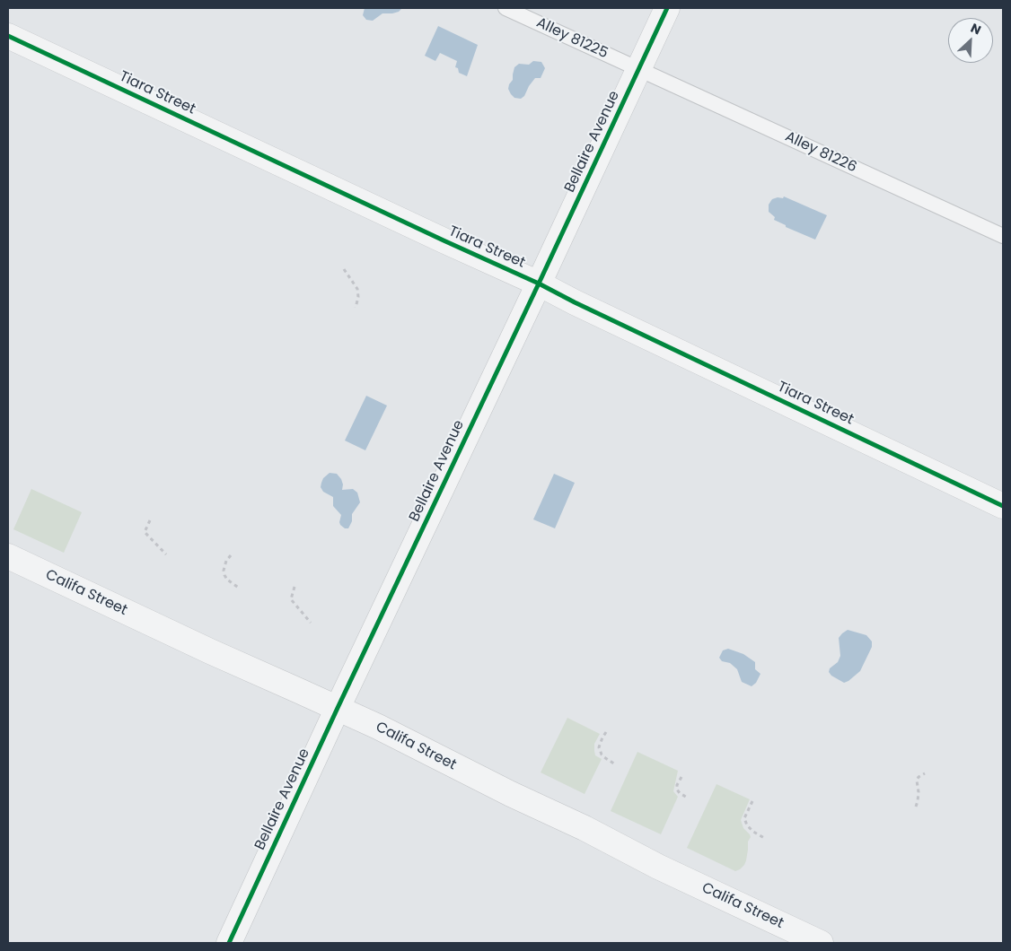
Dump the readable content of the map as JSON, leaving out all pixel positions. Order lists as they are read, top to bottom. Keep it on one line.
{"streets":{"street":["Tiara Street","Bellaire Avenue","Califa Street"],"lane":["Alley 81225","Alley 81226"]},"crossings":[["Alley 81225","Bellaire Avenue"],["Alley 81225","Alley 81226"],["Tiara Street","Bellaire Avenue"],["Bellaire Avenue","Alley 81226"],["Bellaire Avenue","Califa Street"]],"north":"top right"}
